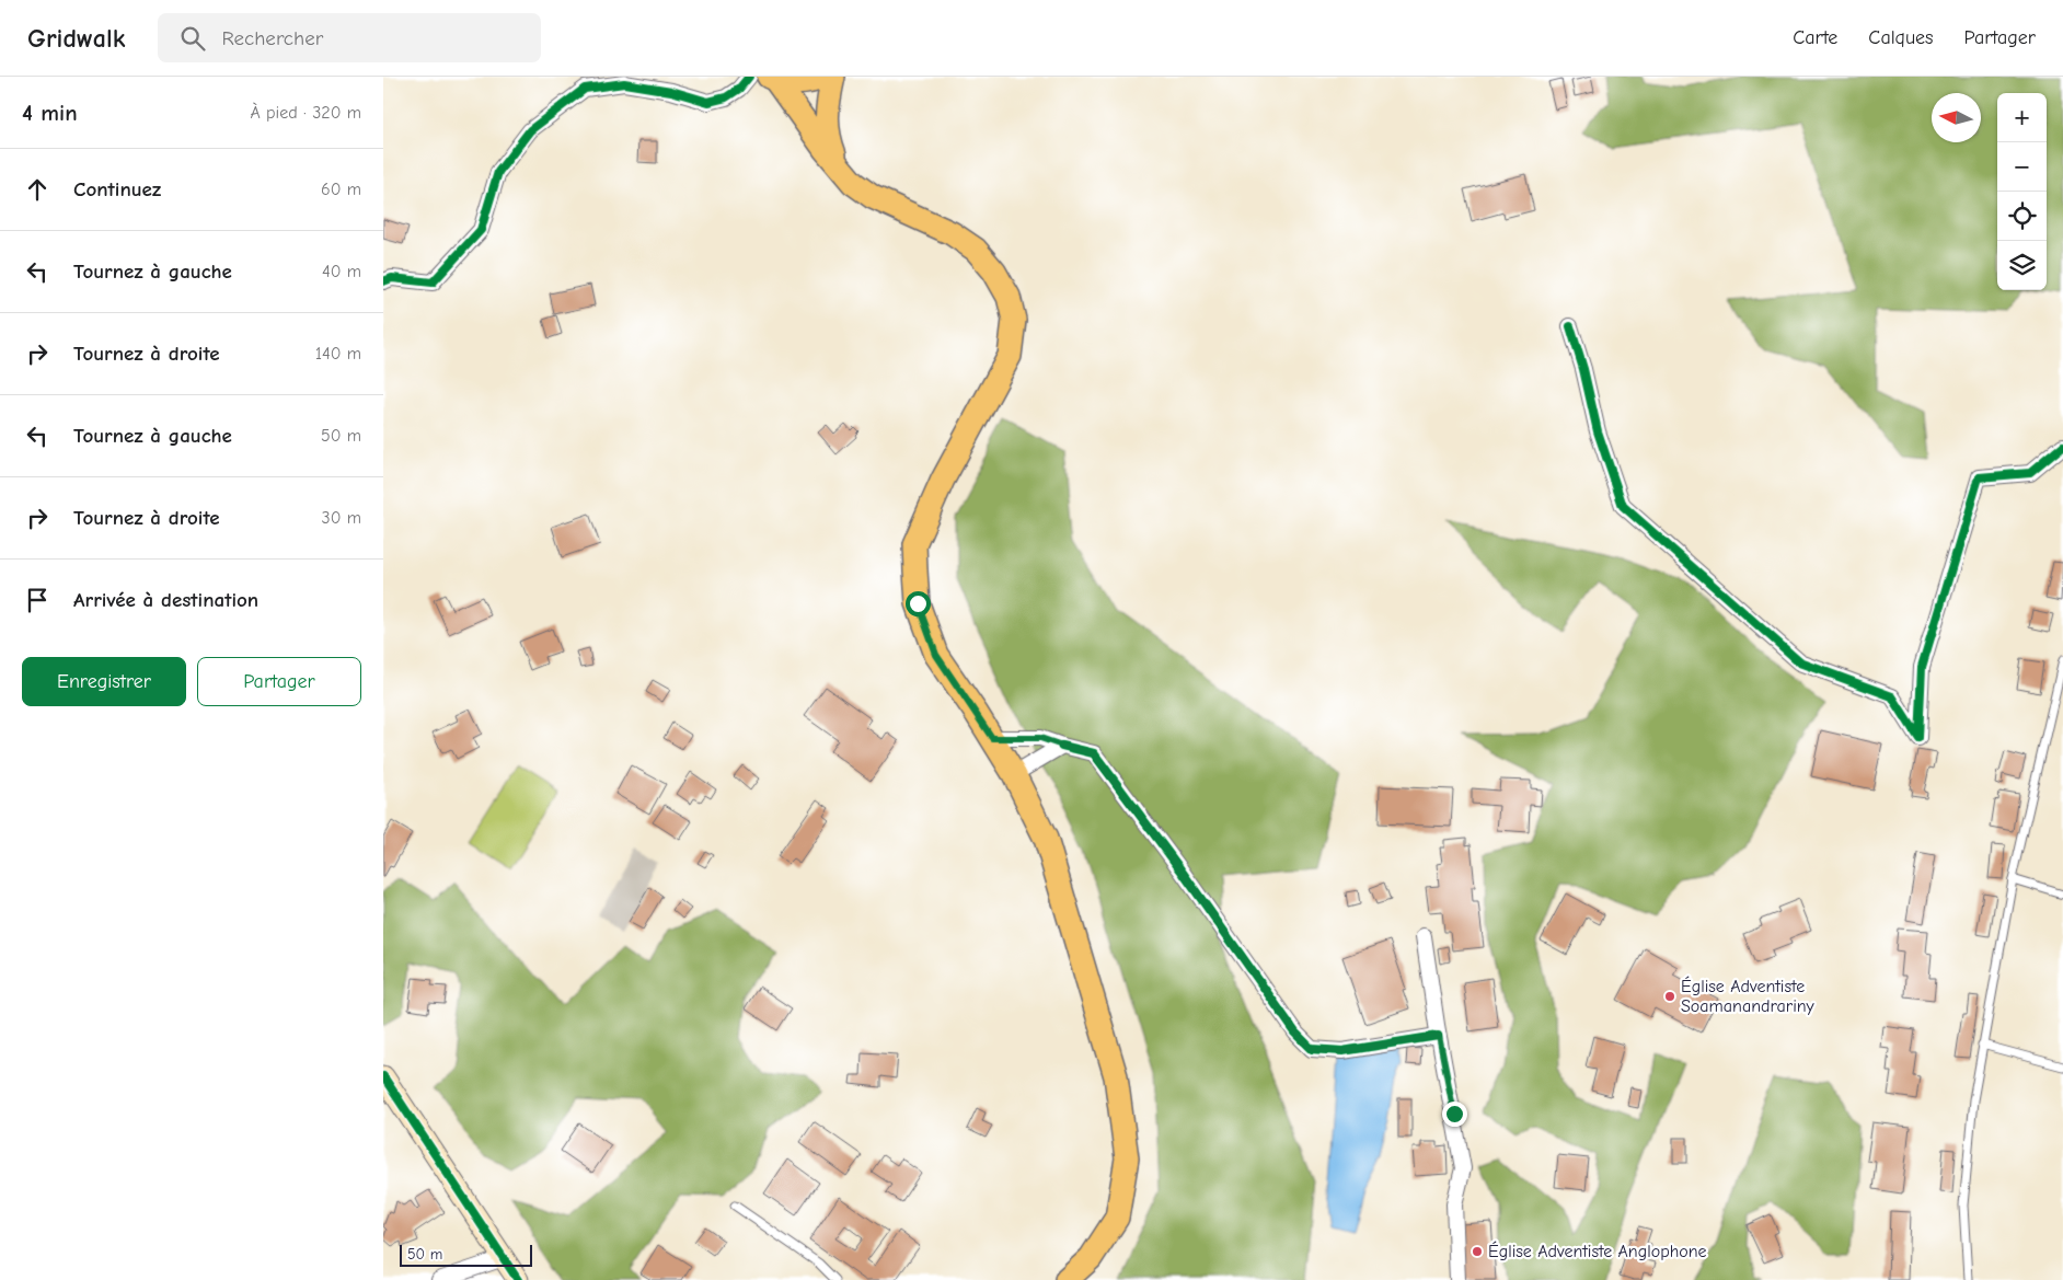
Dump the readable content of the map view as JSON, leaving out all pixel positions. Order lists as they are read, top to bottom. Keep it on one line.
{"places":["Église Adventiste Soamanandrariny","Église Adventiste Anglophone"],"scale_bar":"50 m","north":"left","page":{"header":"Gridwalk","search":"Rechercher","nav":["Carte","Calques","Partager"],"heading":["4 min","À pied · 320 m"],"map_buttons":["+","−"],"list":[["Continuez","60 m"],["Tournez à gauche","40 m"],["Tournez à droite","140 m"],["Tournez à gauche","50 m"],["Tournez à droite","30 m"],"Arrivée à destination"],"buttons":["Enregistrer","Partager"],"scale":"50 m"}}
